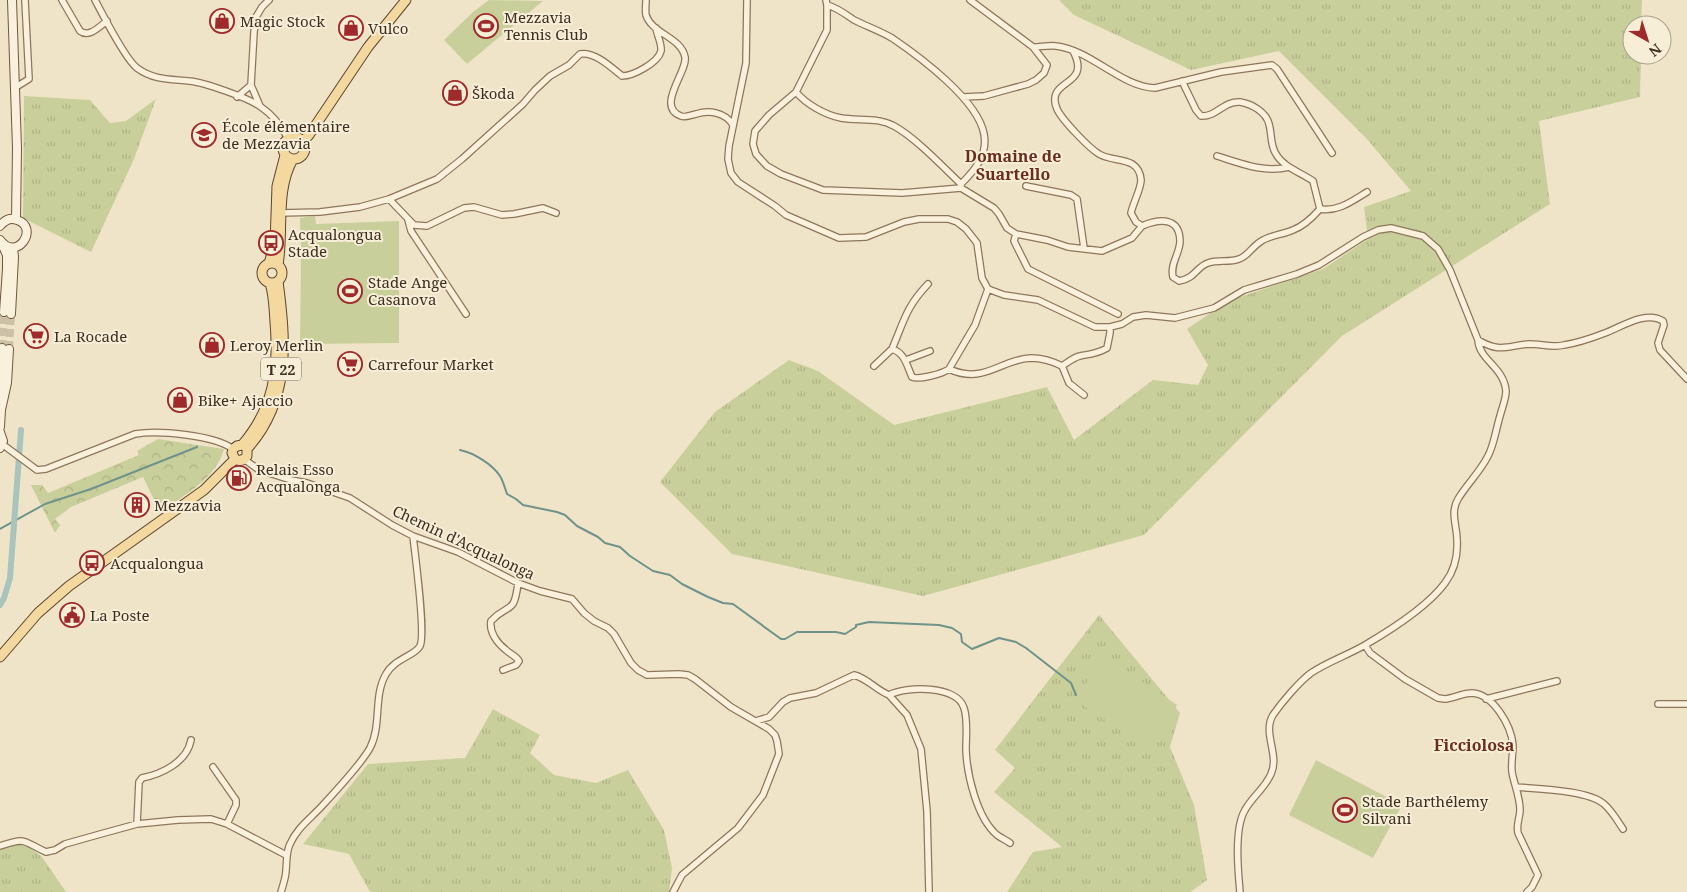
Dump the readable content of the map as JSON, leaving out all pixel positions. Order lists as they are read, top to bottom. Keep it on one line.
{"streets":{"main road":["T 22"],"street":["Chemin d'Acqualonga"]},"crossings":[["T 22","Chemin d'Acqualonga"]],"districts":["Domaine de Suartello","Ficciolosa"],"places":{"shop":["Magic Stock","Vulco","Škoda","Leroy Merlin","Bike+ Ajaccio"],"sports":["Mezzavia Tennis Club","Stade Ange Casanova","Stade Barthélemy Silvani"],"school or university":["École élémentaire de Mezzavia"],"bus stop":["Acqualongua Stade","Acqualongua"],"supermarket":["La Rocade","Carrefour Market"],"fuel station":["Relais Esso Acqualonga"],"building":["Mezzavia"],"public building":["La Poste"]},"north":"bottom right"}
